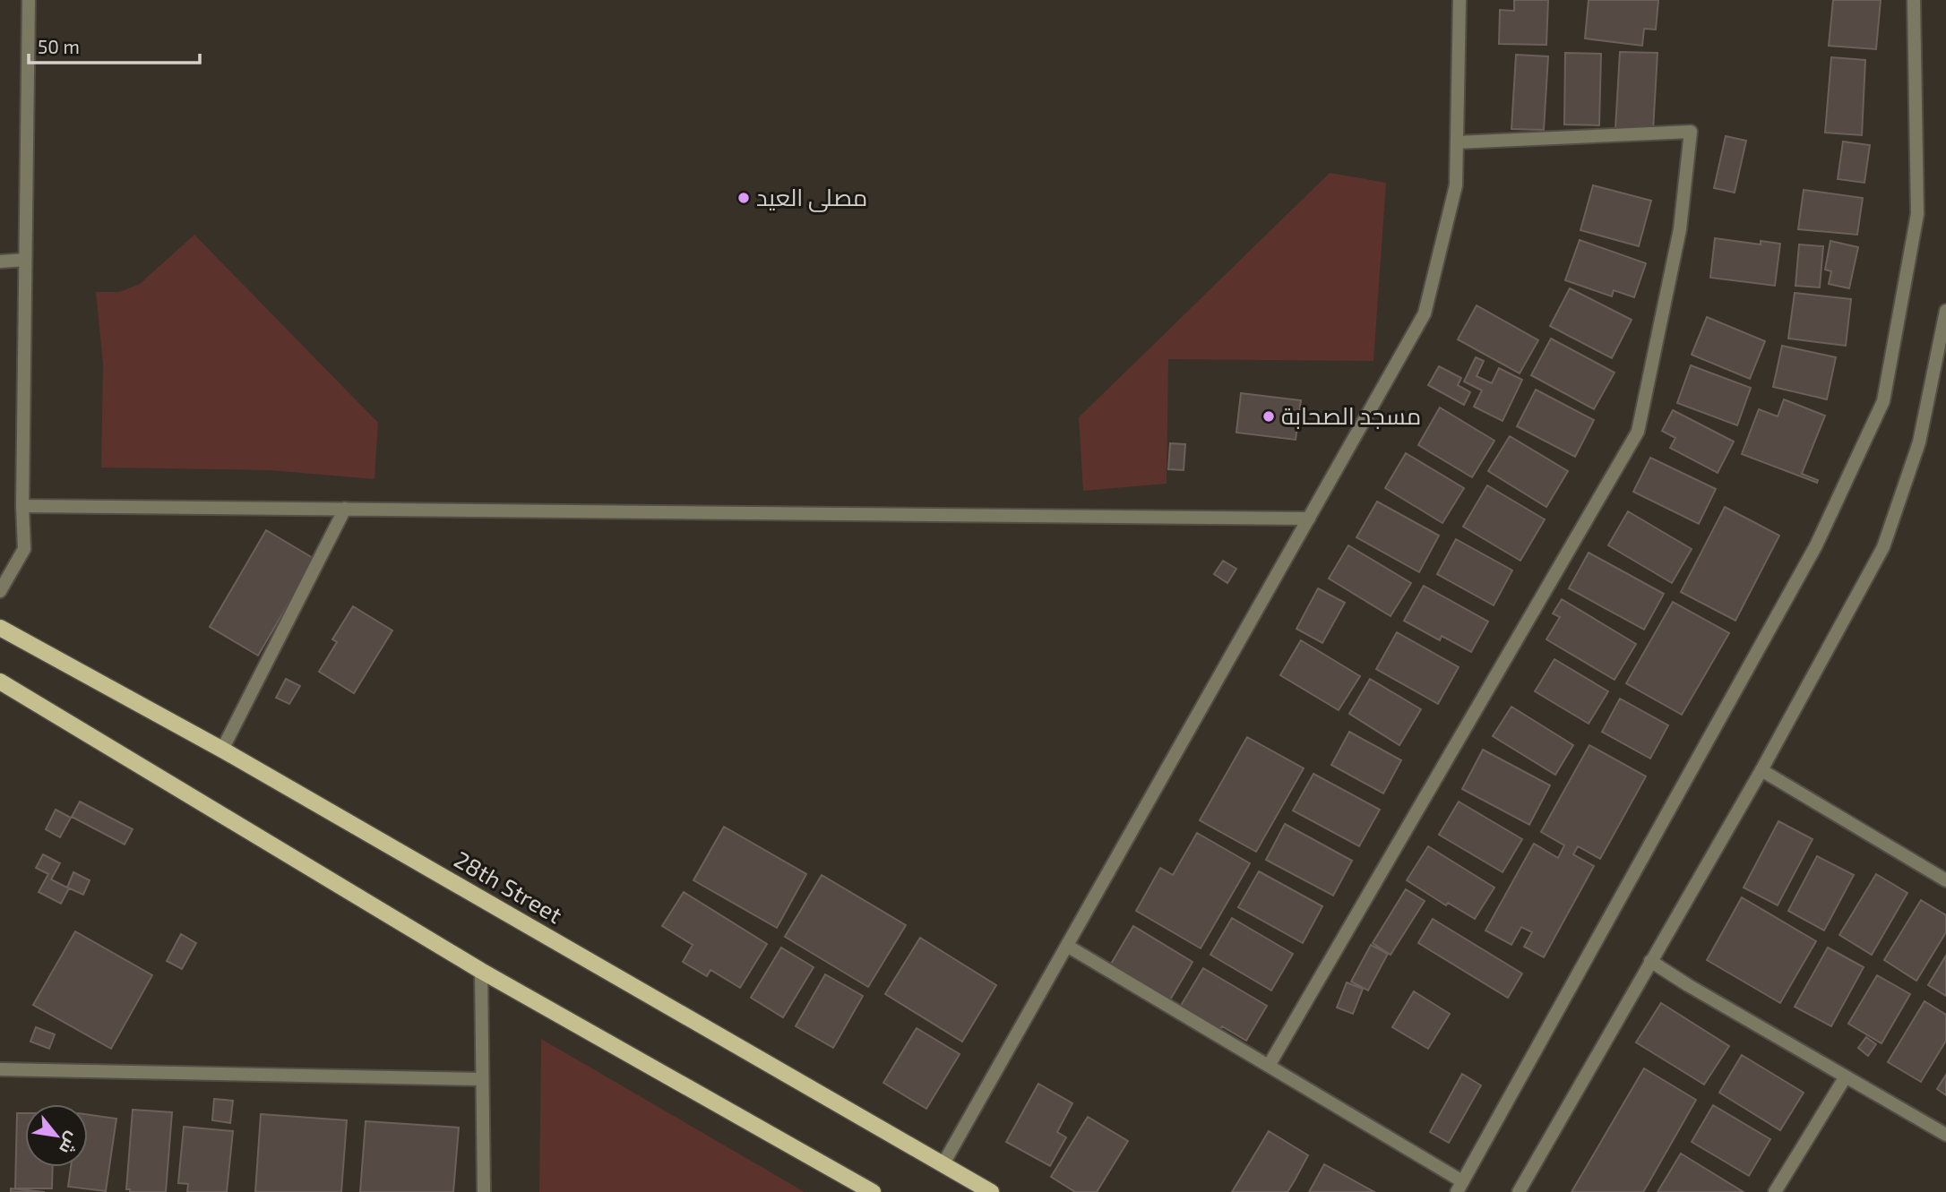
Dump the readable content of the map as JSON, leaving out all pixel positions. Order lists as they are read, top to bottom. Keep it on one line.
{"streets":{"main road":["28th Street"]},"places":["مصلى العيد","مسجد الصحابة"],"scale_bar":"50 m","north":"bottom right"}
